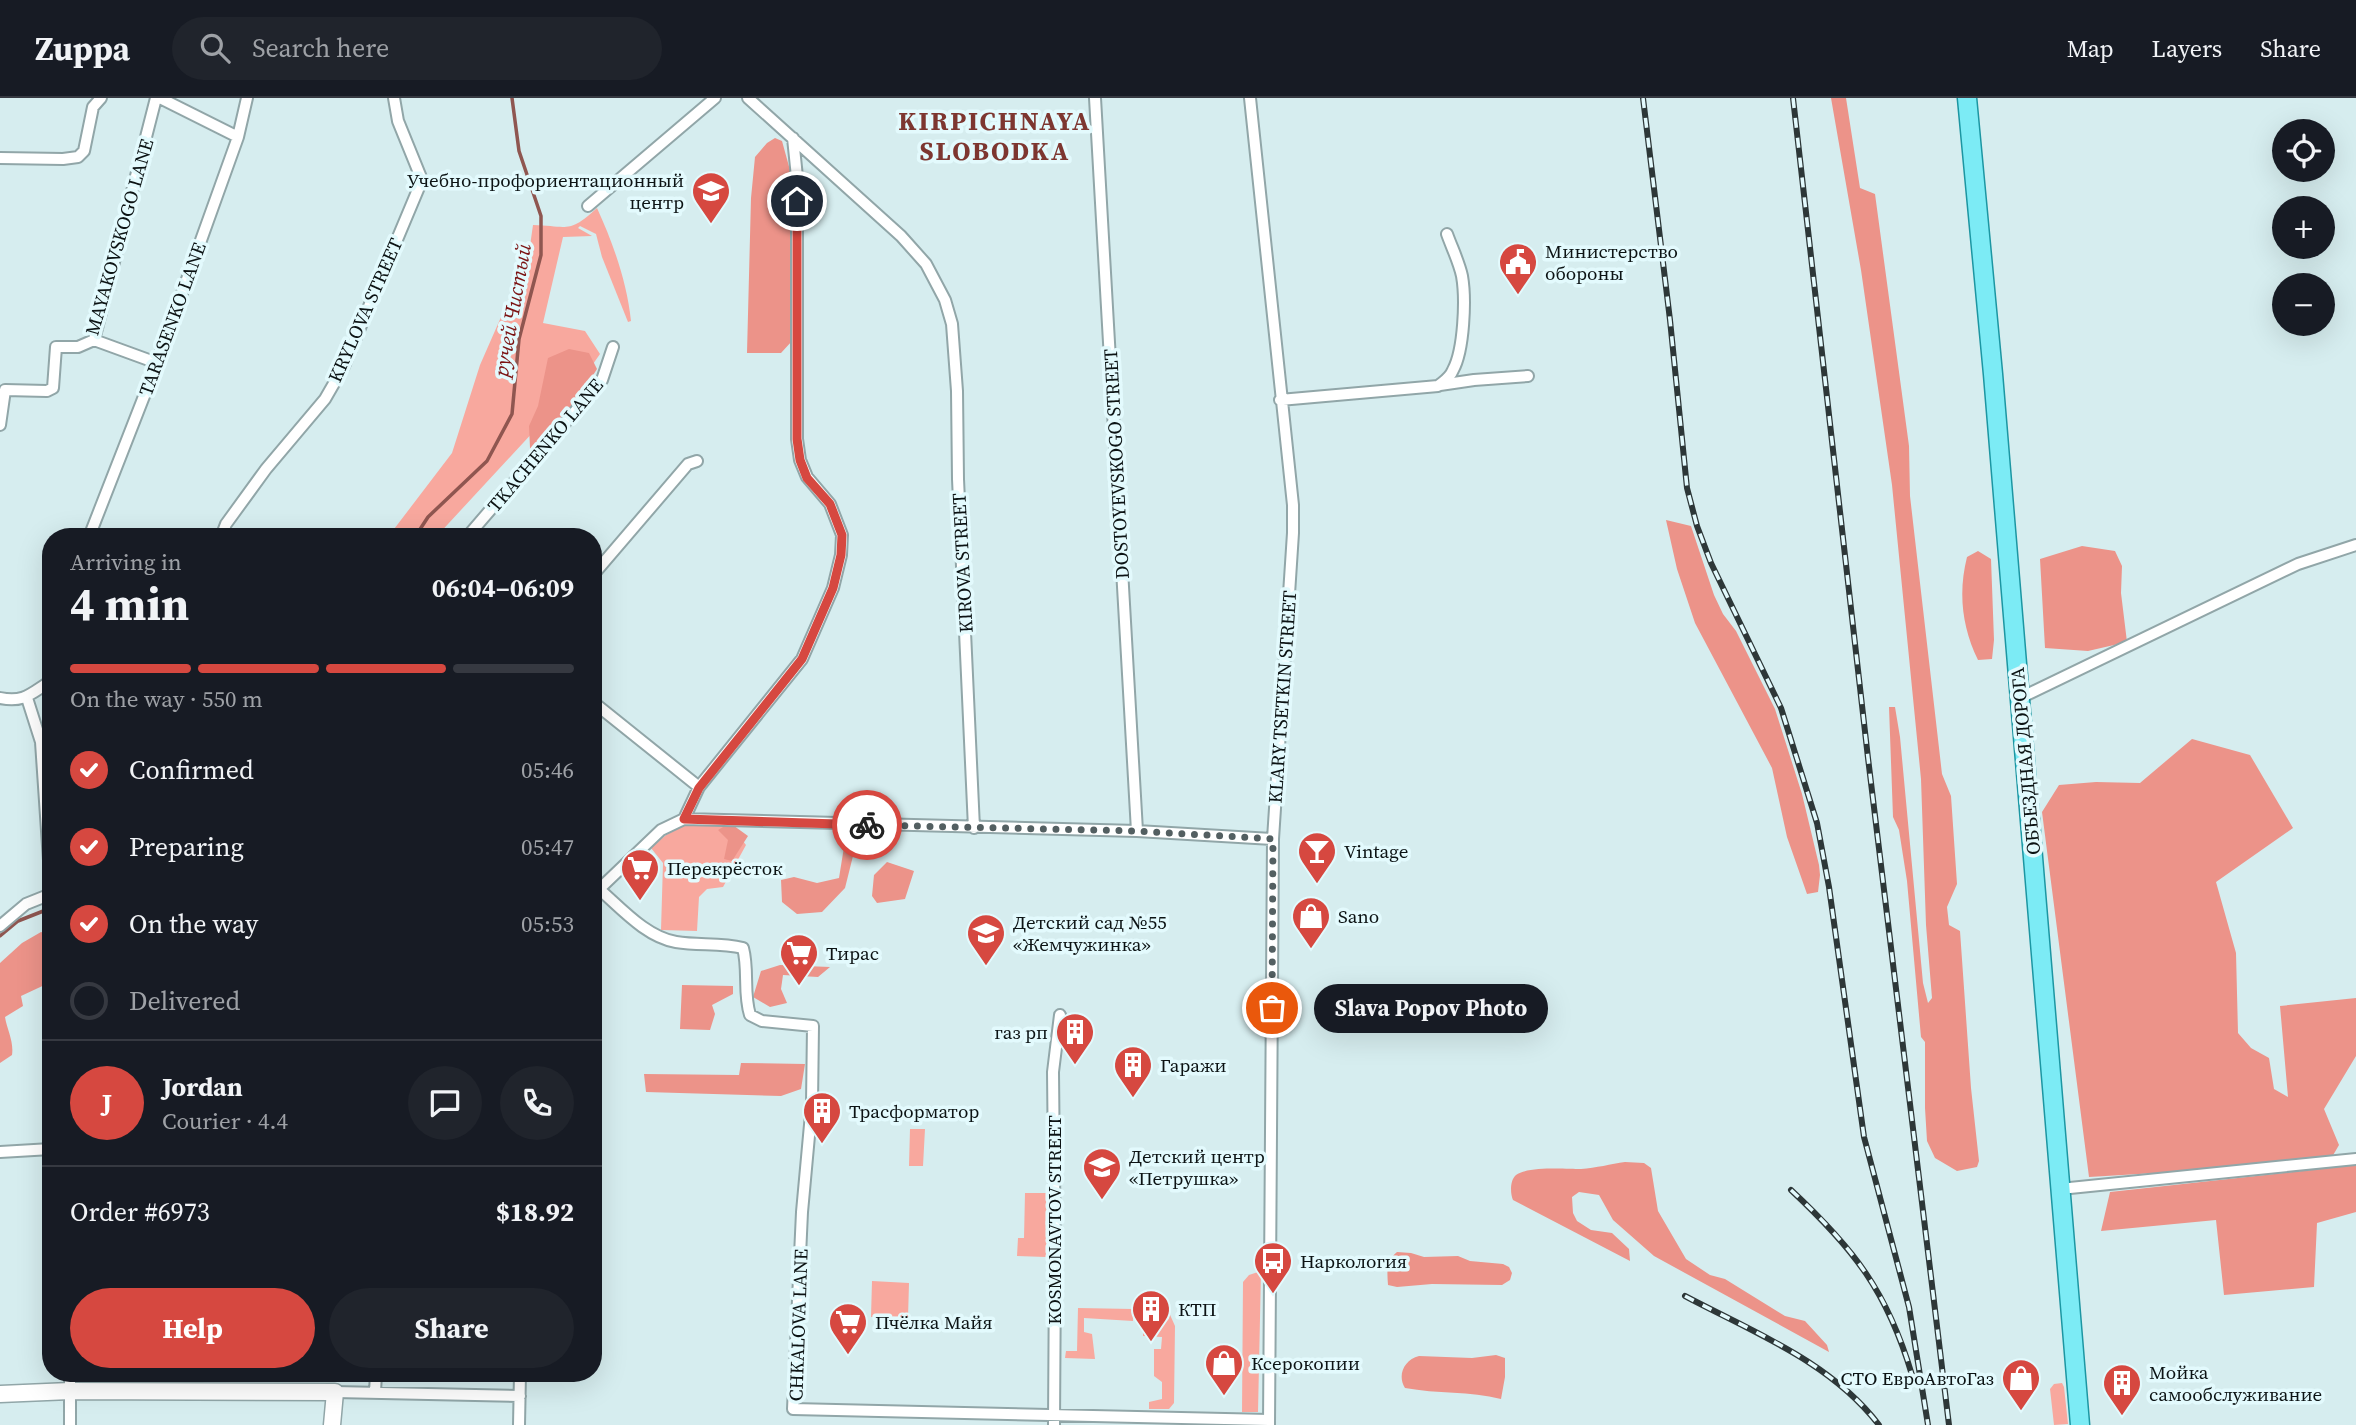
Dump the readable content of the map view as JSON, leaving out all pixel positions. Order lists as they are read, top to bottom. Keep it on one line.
{"streets":{"main road":["ОБЪЕЗДНАЯ ДОРОГА"],"street":["MAYAKOVSKOGO LANE","KRYLOVA STREET","TARASENKO LANE","TKACHENKO LANE","DOSTOYEVSKOGO STREET","KIROVA STREET","KLARY TSETKIN STREET","KOSMONAVTOV STREET","CHKALOVA LANE"]},"crossings":[["KLARY TSETKIN STREET","CHKALOVA LANE"],["KOSMONAVTOV STREET","CHKALOVA LANE"]],"districts":["KIRPICHNAYA SLOBODKA"],"water":["ручей Чистый"],"places":{"school or university":["Учебно-профориентационный центр","Детский сад №55 «Жемчужинка»","Детский центр «Петрушка»"],"public building":["Министерство обороны"],"bar":["Vintage"],"supermarket":["Перекрёсток","Тирас","Пчёлка Майя"],"shop":["Sano","Ксерокопии","СТО ЕвроАвтоГаз"],"other":["Slava Popov Photo"],"building":["газ рп","Гаражи","Трасформатор","КТП","Мойка самообслуживание"],"bus stop":["Наркология"]},"page":{"header":"Zuppa","search":"Search here","nav":["Map","Layers","Share"],"map_buttons":["+","−"],"heading":["4 min","Arriving in","06:04–06:09"],"panel":["Jordan","Courier · 4.4","Order #6973","$18.92"],"bar":"On the way · 550 m","list":[["Confirmed","05:46"],["Preparing","05:47"],["On the way","05:53"],"Delivered"],"bubble":"Slava Popov Photo","round":"J","buttons":["Help","Share"]}}
